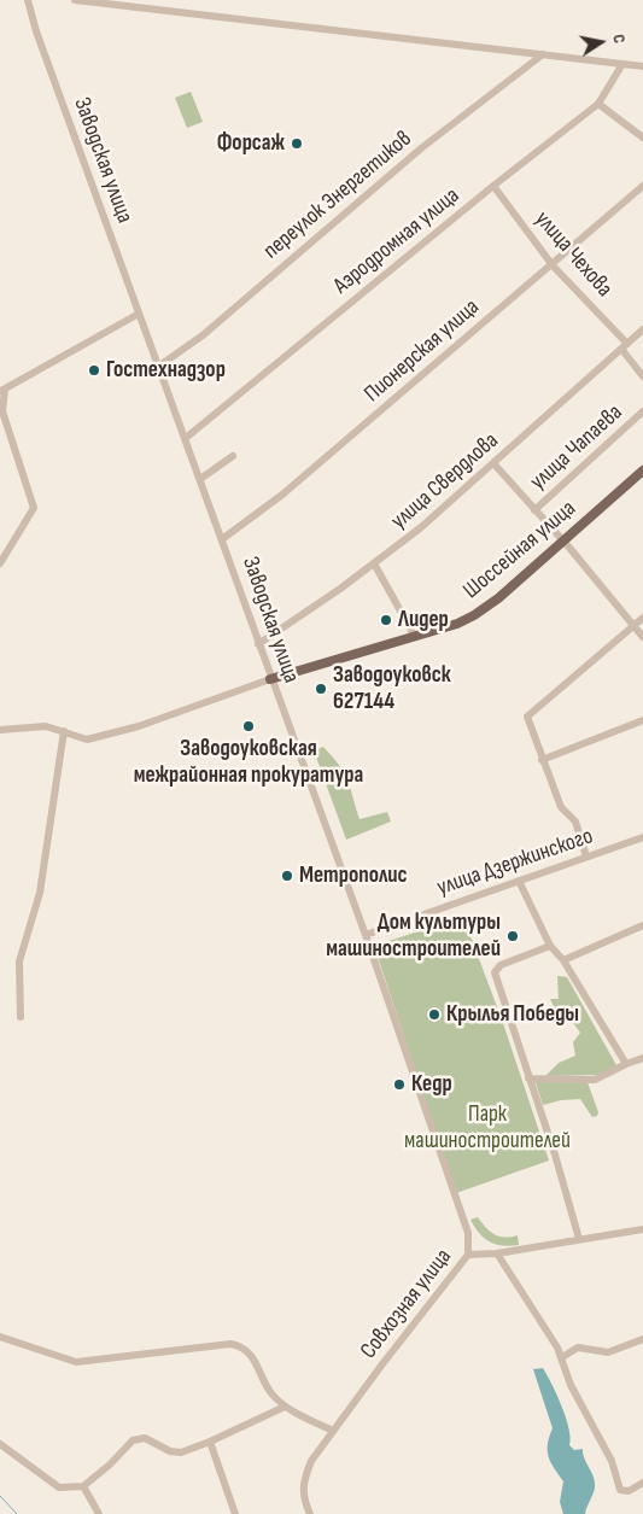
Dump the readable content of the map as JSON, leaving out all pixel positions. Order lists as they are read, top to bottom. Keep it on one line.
{"streets":{"main road":["Шоссейная улица"],"street":["Заводская улица","переулок Энергетиков","Аэродромная улица","улица Чехова","Пионерская улица","улица Чапаева","улица Свердлова","улица Дзержинского","Совхозная улица"]},"crossings":[["Заводская улица","переулок Энергетиков"],["Заводская улица","Аэродромная улица"],["Заводская улица","Пионерская улица"],["Заводская улица","улица Свердлова"],["Заводская улица","Шоссейная улица"],["Заводская улица","улица Дзержинского"],["Заводская улица","Совхозная улица"],["Аэродромная улица","улица Чехова"],["улица Чехова","Пионерская улица"],["улица Чехова","улица Свердлова"]],"parks":["Парк машиностроителей"],"places":["Форсаж","Гостехнадзор","Лидер","Заводоуковск 627144","Заводоуковская межрайонная прокуратура","Метрополис","Дом культуры машиностроителей","Крылья Победы","Кедр"],"north":"right"}
